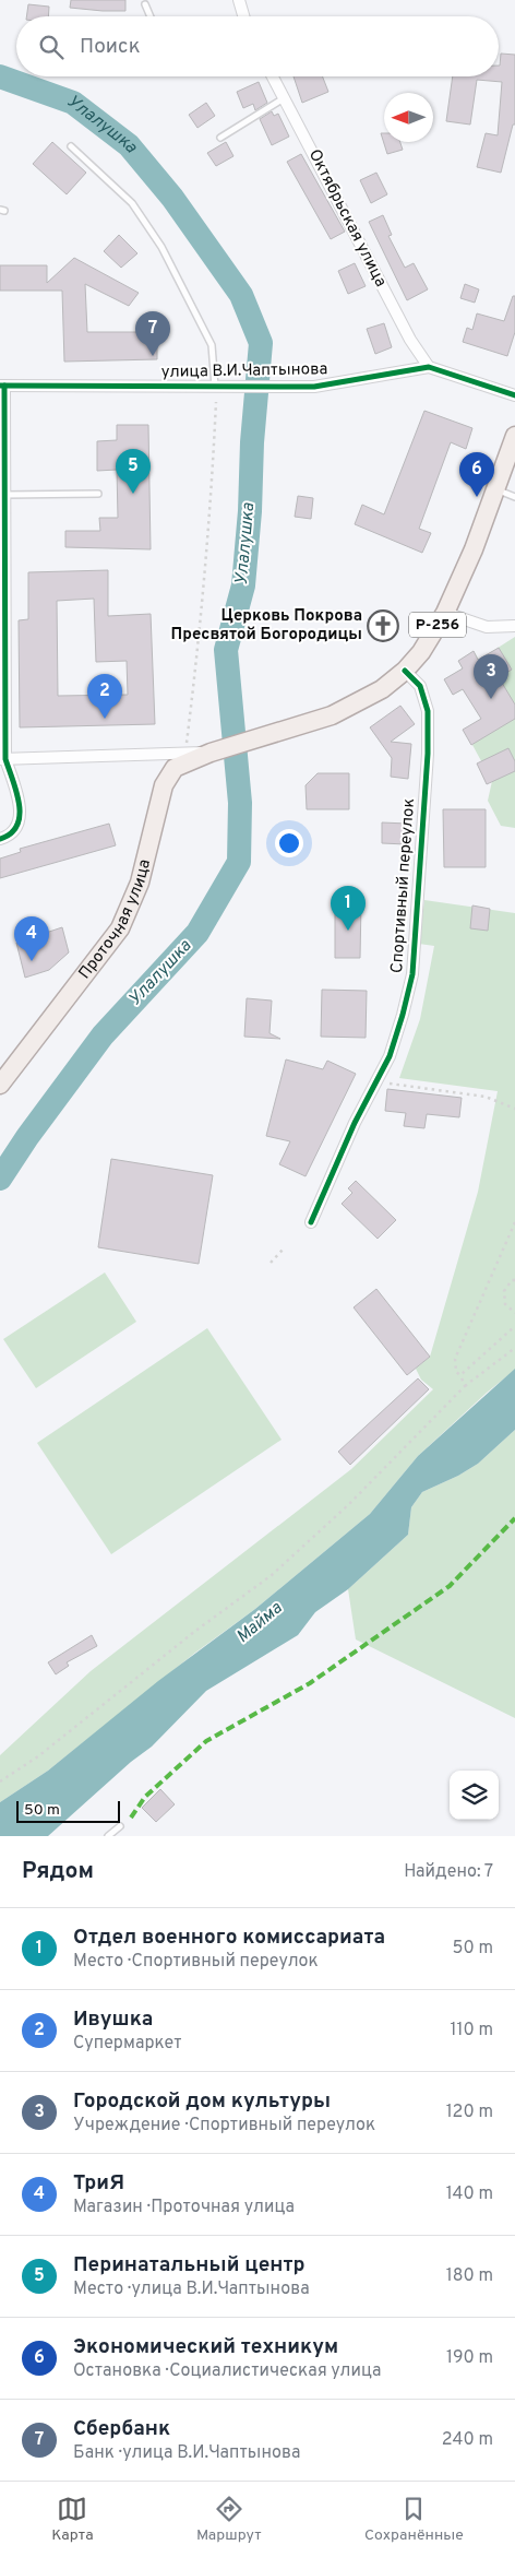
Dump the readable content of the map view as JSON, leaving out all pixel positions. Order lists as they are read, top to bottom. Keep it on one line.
{"streets":{"main road":["Р-256","Проточная улица"],"street":["Октябрьская улица","улица В.И.Чаптынова","Спортивный переулок"]},"crossings":[["Октябрьская улица","улица В.И.Чаптынова"],["Р-256","Спортивный переулок"],["Р-256","Проточная улица"]],"water":["Улалушка","Майма"],"places":{"church":["Церковь Покрова Пресвятой Богородицы"]},"scale_bar":"50 m","north":"left","page":{"search":"Поиск","pins":["7","5","6","3","2","1","4"],"scale":"50 m","heading":["Рядом","Найдено: 7"],"list":[{"mark":"1","name":"Отдел военного комиссариата","note":"Место · Спортивный переулок","value":"50 m"},{"mark":"2","name":"Ивушка","note":"Супермаркет","value":"110 m"},{"mark":"3","name":"Городской дом культуры","note":"Учреждение · Спортивный переулок","value":"120 m"},{"mark":"4","name":"ТриЯ","note":"Магазин · Проточная улица","value":"140 m"},{"mark":"5","name":"Перинатальный центр","note":"Место · улица В.И.Чаптынова","value":"180 m"},{"mark":"6","name":"Экономический техникум","note":"Остановка · Социалистическая улица","value":"190 m"},{"mark":"7","name":"Сбербанк","note":"Банк · улица В.И.Чаптынова","value":"240 m"}],"nav":["Карта","Маршрут","Сохранённые"]}}
